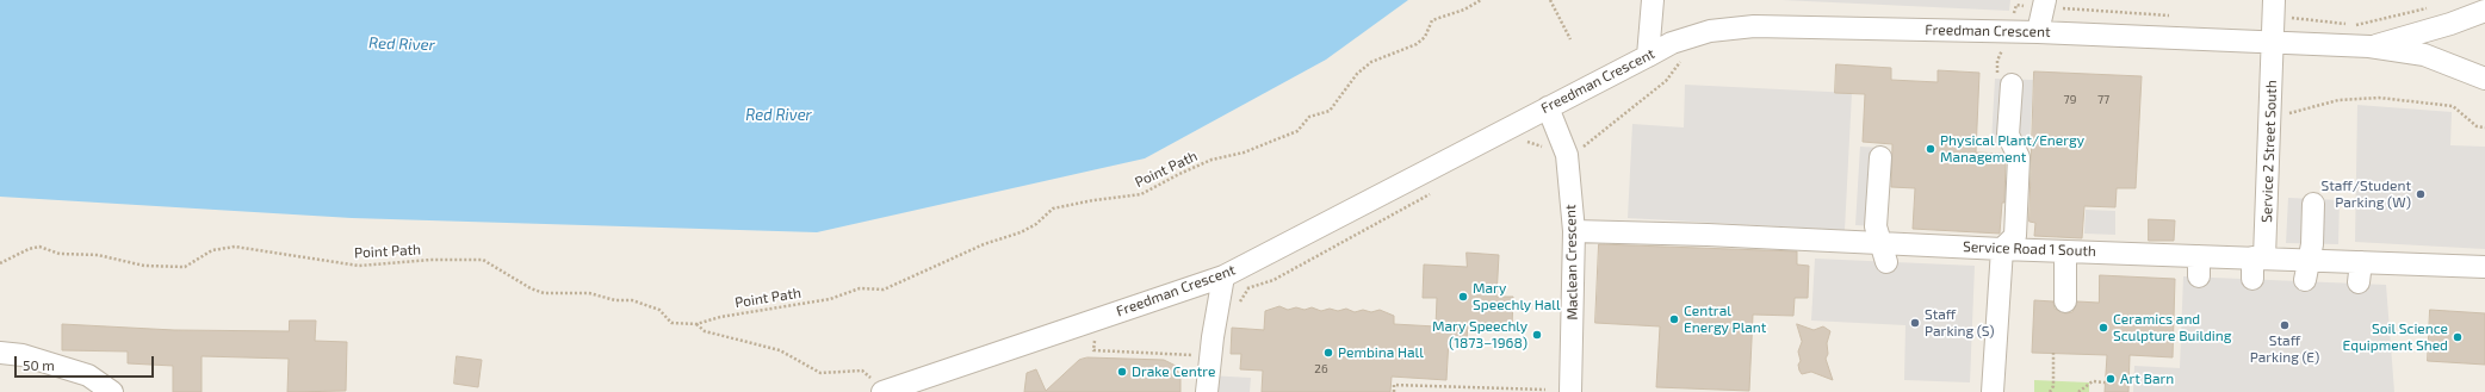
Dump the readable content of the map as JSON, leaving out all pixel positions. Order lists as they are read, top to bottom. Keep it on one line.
{"streets":{"street":["Freedman Crescent","Service 2 Street South","Service Road 1 South","Maclean Crescent"],"path":["Point Path"]},"crossings":[["Freedman Crescent","Service 2 Street South"],["Freedman Crescent","Maclean Crescent"],["Service 2 Street South","Service Road 1 South"],["Service Road 1 South","Maclean Crescent"]],"water":["Red River"],"places":["Physical Plant/Energy Management","Staff/Student Parking (W)","Mary Speechly Hall","Central Energy Plant","Staff Parking (S)","Staff Parking (E)","Ceramics and Sculpture Building","Mary Speechly (1873–1968)","Soil Science Equipment Shed","Pembina Hall","Drake Centre","Art Barn"],"house_numbers":["79","77","26"],"scale_bar":"50 m"}
